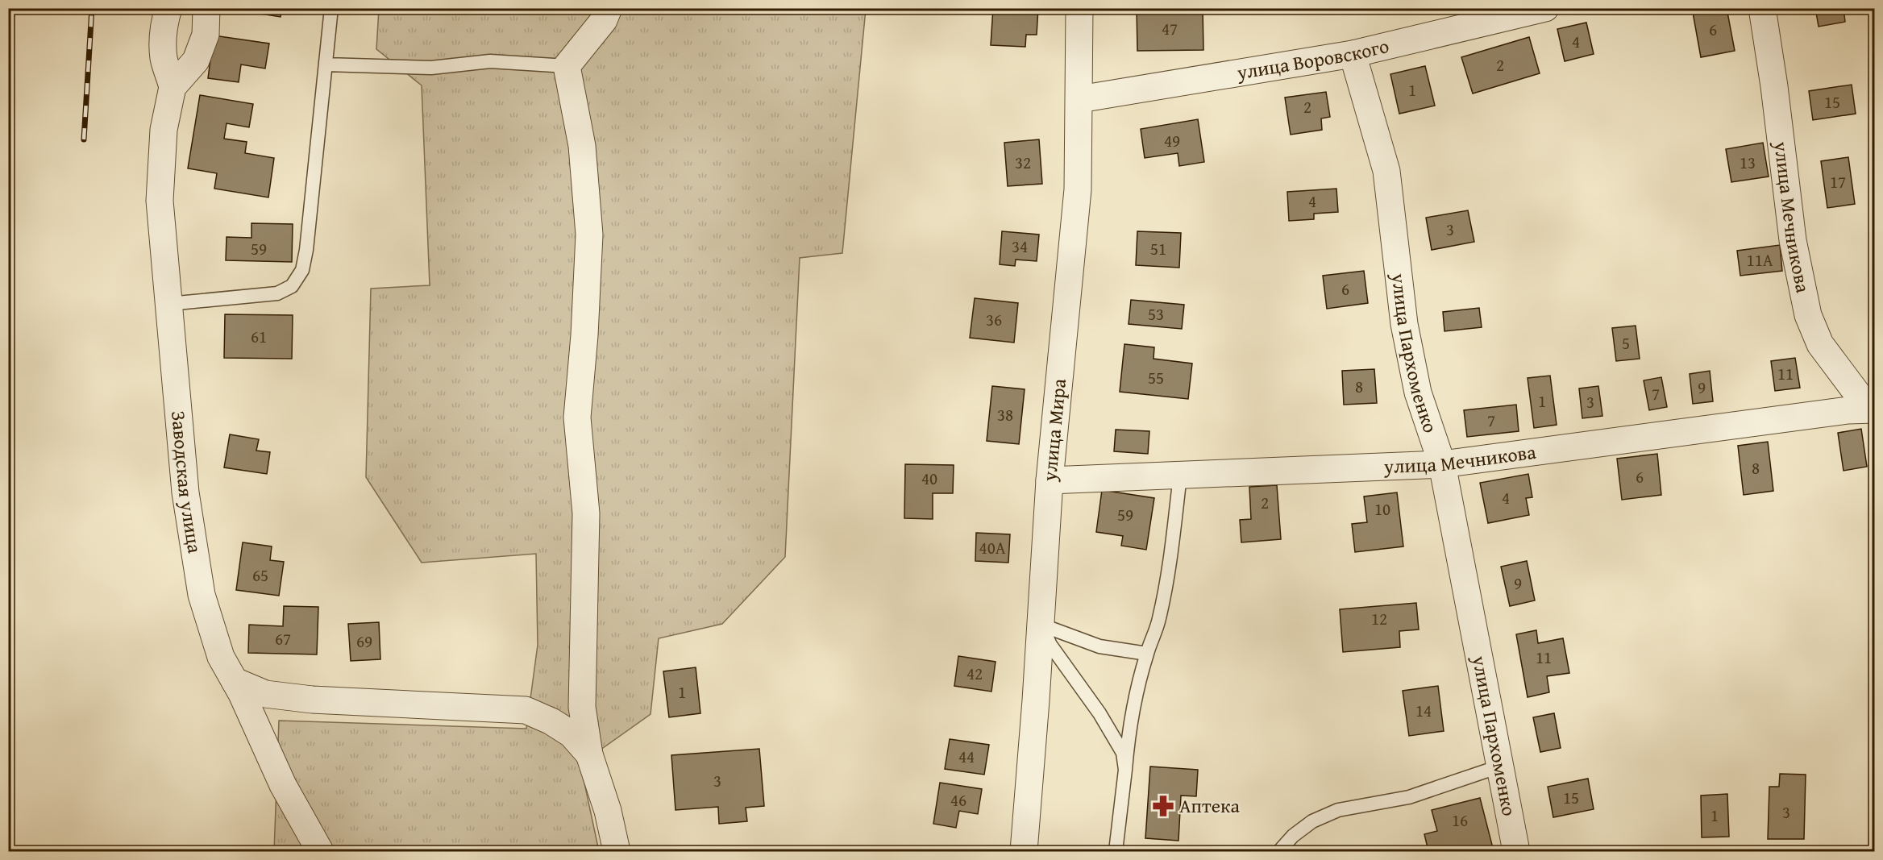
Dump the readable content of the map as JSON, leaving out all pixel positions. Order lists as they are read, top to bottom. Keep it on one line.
{"streets":{"street":["улица Воровского","улица Мечникова","улица Пархоменко","улица Мира","Заводская улица"]},"crossings":[["улица Воровского","улица Пархоменко"],["улица Воровского","улица Мира"],["улица Мечникова","улица Пархоменко"],["улица Мечникова","улица Мира"]],"places":{"pharmacy":["Аптека"]},"house_numbers":["47","6","4","2","1","15","2","49","32","13","17","4","3","34","59","51","11А","6","53","36","61","5","11","55","8","9","7","1","3","38","7","8","6","40","4","2","10","59","40А","65","9","12","67","69","11","42","1","14","44","3","15","46","3","1","16"]}
